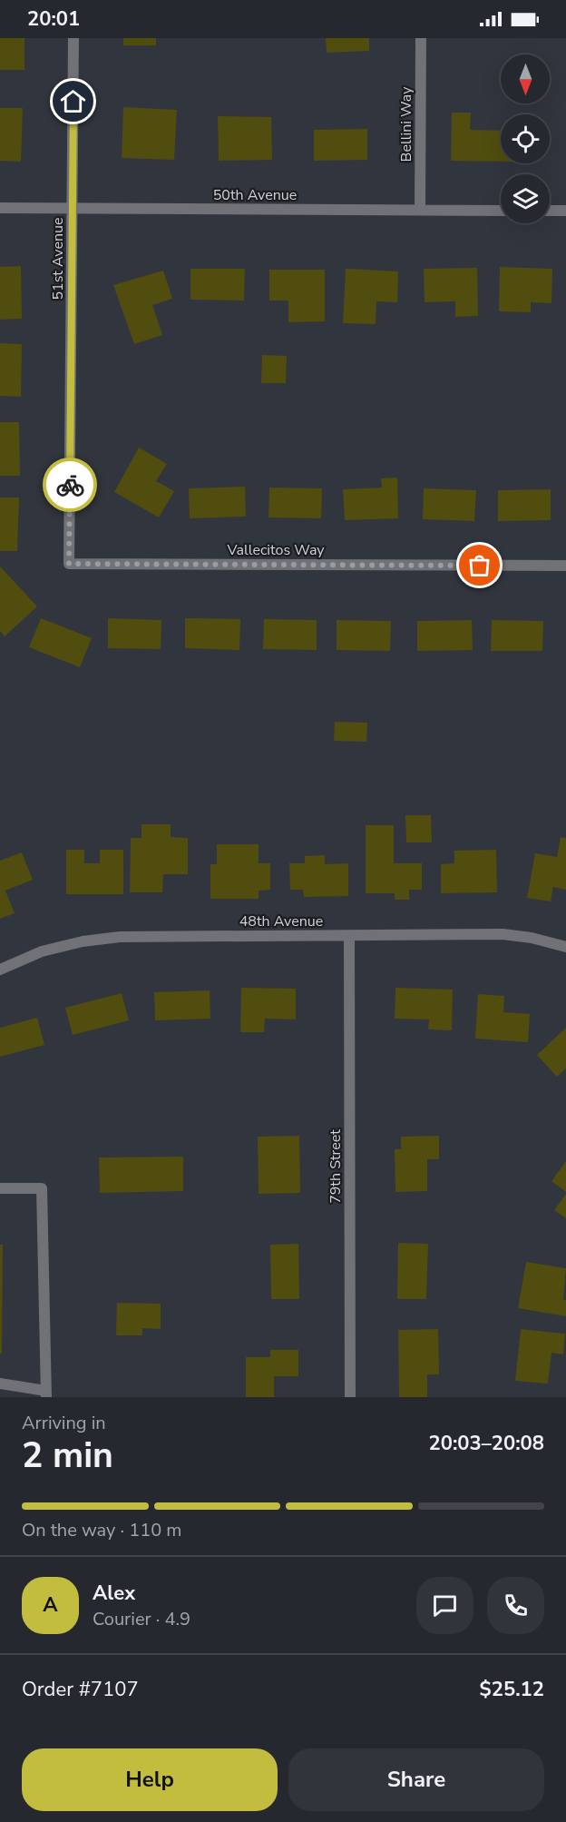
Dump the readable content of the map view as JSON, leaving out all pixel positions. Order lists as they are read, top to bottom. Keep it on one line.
{"streets":{"street":["Bellini Way","50th Avenue","51st Avenue","Vallecitos Way","48th Avenue","79th Street"]},"crossings":[["Bellini Way","50th Avenue"],["50th Avenue","51st Avenue"],["51st Avenue","Vallecitos Way"],["48th Avenue","79th Street"]],"north":"bottom","page":{"status":"20:01","heading":["2 min","Arriving in","20:03–20:08"],"panel":["Alex","Courier · 4.9","Order #7107","$25.12"],"bar":"On the way · 110 m","round":"A","buttons":["Help","Share"]}}
